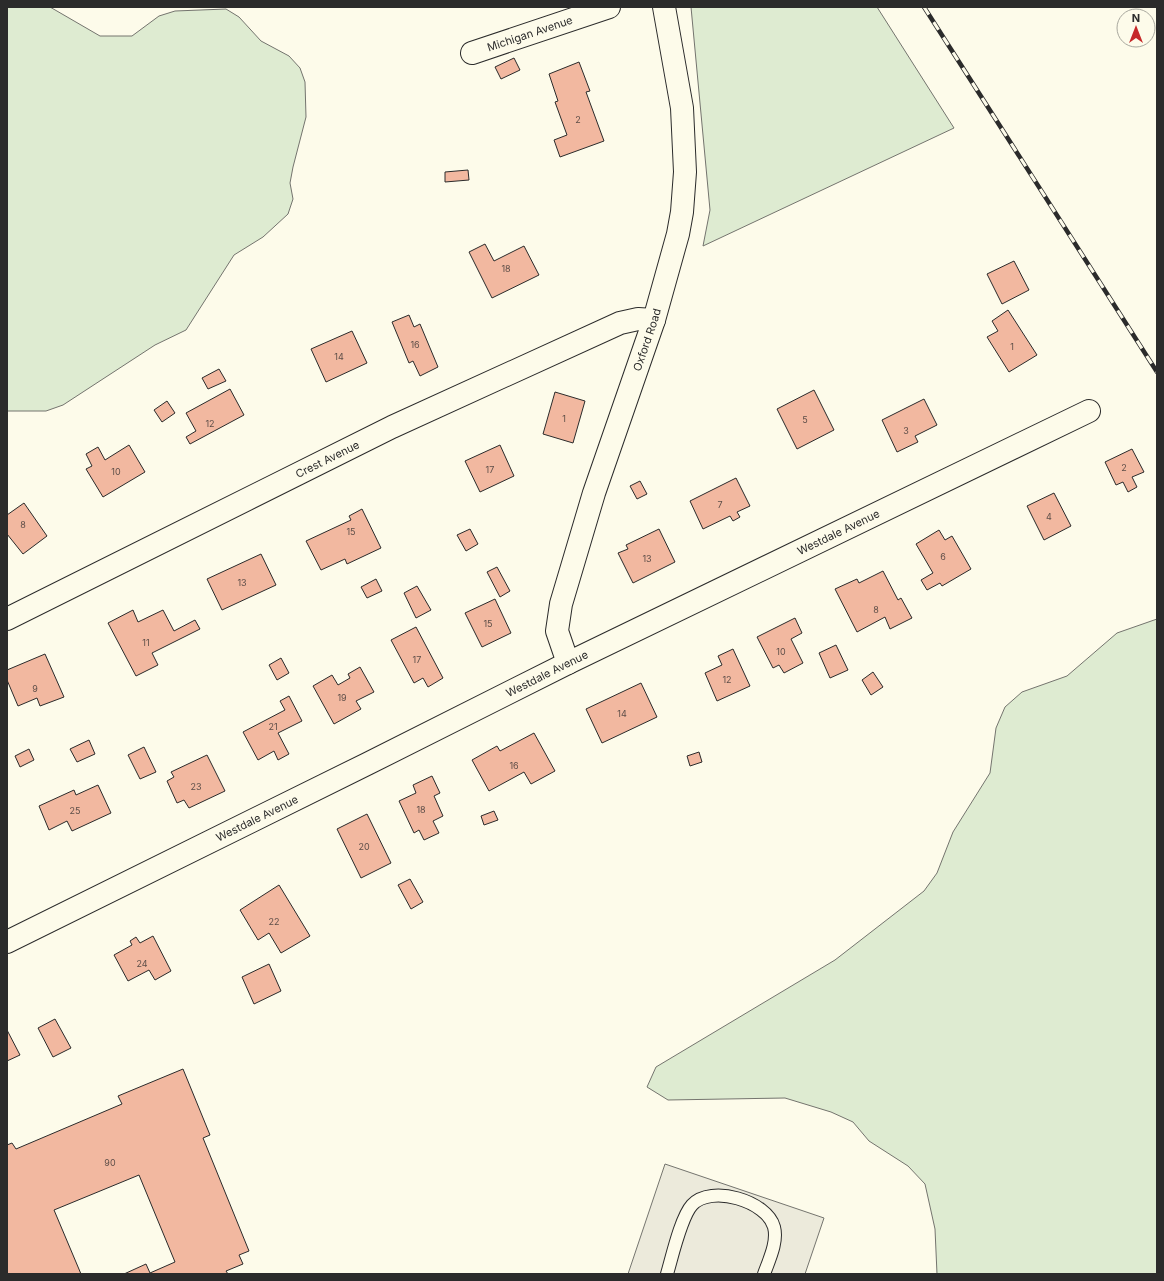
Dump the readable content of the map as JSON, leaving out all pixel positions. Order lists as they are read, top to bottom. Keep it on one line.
{"streets":{"street":["Michigan Avenue","Oxford Road","Crest Avenue","Westdale Avenue"]},"crossings":[["Oxford Road","Crest Avenue"],["Oxford Road","Westdale Avenue"]],"house_numbers":["2","18","16","1","14","1","5","12","3","2","17","10","7","4","8","15","6","13","13","8","15","11","10","17","12","9","19","14","21","16","23","18","25","20","22","24","90"],"north":"top"}
